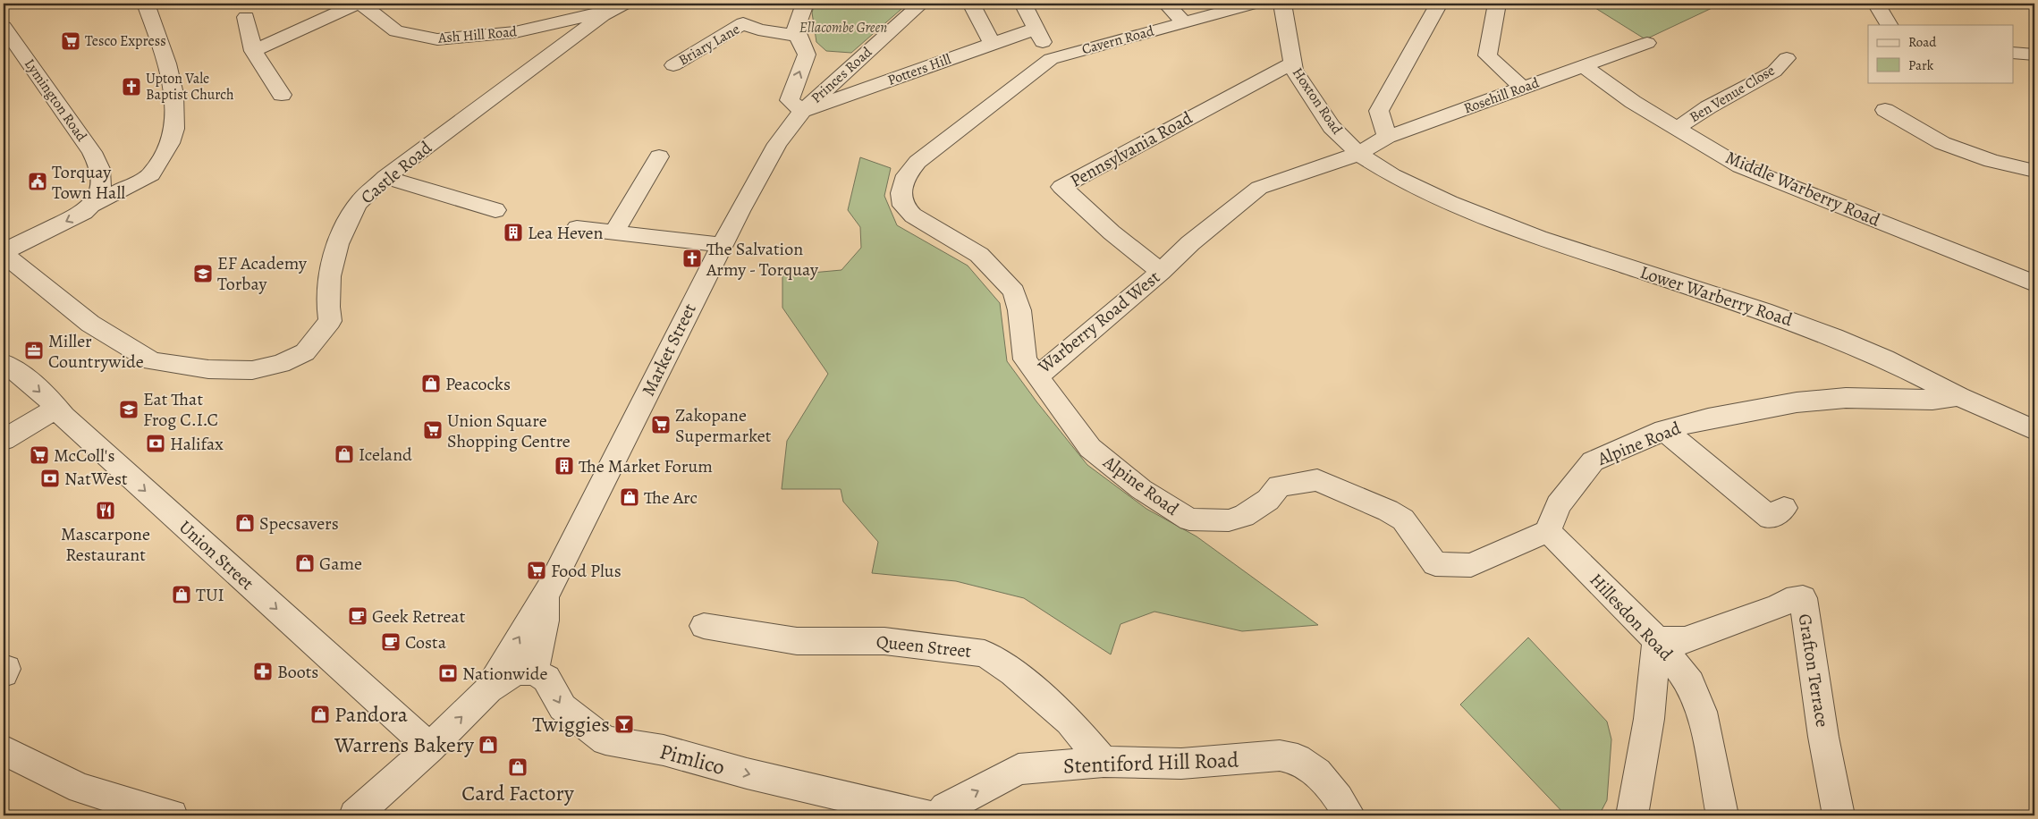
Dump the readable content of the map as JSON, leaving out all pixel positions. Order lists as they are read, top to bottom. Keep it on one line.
{"streets":{"street":["Ash Hill Road","Cavern Road","Briary Lane","Potters Hill","Princes Road","Ben Venue Close","Rosehill Road","Lymington Road","Hoxton Road","Pennsylvania Road","Castle Road","Middle Warberry Road","Lower Warberry Road","Warberry Road West","Market Street","Alpine Road","Union Street","Hillesdon Road","Queen Street","Grafton Terrace","Pimlico","Stentiford Hill Road"]},"crossings":[["Ash Hill Road","Castle Road"],["Cavern Road","Warberry Road West"],["Potters Hill","Princes Road"],["Potters Hill","Market Street"],["Princes Road","Market Street"],["Ben Venue Close","Middle Warberry Road"],["Rosehill Road","Hoxton Road"],["Rosehill Road","Middle Warberry Road"],["Rosehill Road","Warberry Road West"],["Hoxton Road","Pennsylvania Road"],["Hoxton Road","Lower Warberry Road"],["Hoxton Road","Warberry Road West"],["Pennsylvania Road","Warberry Road West"],["Lower Warberry Road","Alpine Road"],["Warberry Road West","Alpine Road"],["Market Street","Union Street"],["Market Street","Pimlico"],["Alpine Road","Hillesdon Road"],["Hillesdon Road","Grafton Terrace"],["Queen Street","Stentiford Hill Road"]],"one_way":["Union Street","Pimlico","Stentiford Hill Road"],"parks":["Ellacombe Green"],"places":{"supermarket":["Tesco Express","Zakopane Supermarket","Union Square Shopping Centre","McColl's","Food Plus"],"church":["Upton Vale Baptist Church","The Salvation Army - Torquay"],"public building":["Torquay Town Hall"],"building":["Lea Heven","The Market Forum"],"school or university":["EF Academy Torbay","Eat That Frog C.I.C"],"office":["Miller Countrywide"],"shop":["Peacocks","Iceland","The Arc","Specsavers","Game","TUI","Pandora","Warrens Bakery","Card Factory"],"bank":["Halifax","NatWest","Nationwide"],"restaurant":["Mascarpone Restaurant"],"cafe":["Geek Retreat","Costa"],"pharmacy":["Boots"],"bar":["Twiggies"]},"legend":["Road","Park"]}
